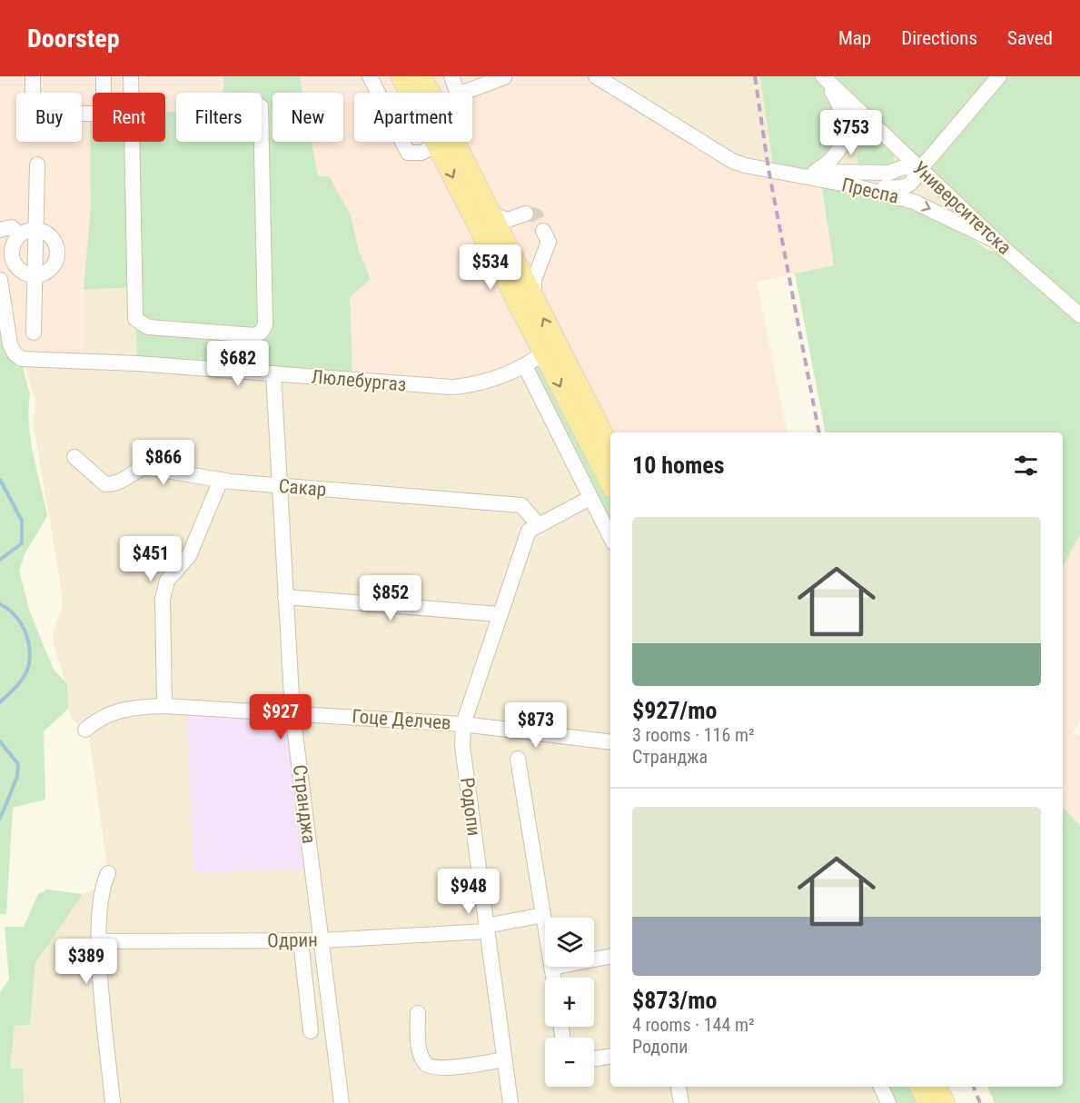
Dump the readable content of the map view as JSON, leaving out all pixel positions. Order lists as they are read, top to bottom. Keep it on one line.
{"streets":{"street":["Преспа","Университетска","Люлебургаз","Сакар","Гоце Делчев","Странджа","Родопи","Одрин"]},"crossings":[["Преспа","Университетска"],["Люлебургаз","Странджа"],["Сакар","Странджа"],["Сакар","Родопи"],["Гоце Делчев","Странджа"],["Гоце Делчев","Родопи"],["Странджа","Одрин"],["Родопи","Одрин"]],"page":{"header":"Doorstep","nav":["Map","Directions","Saved"],"chip":["Buy","Rent","Filters","New","Apartment"],"price":["$753","$534","$682","$866","$451","$852","$927","$873","$948","$389"],"heading":"10 homes","list":[{"name":"$927/mo","note":"3 rooms · 116 m² · Странджа"},{"name":"$873/mo","note":"4 rooms · 144 m² · Родопи"}],"map_buttons":["+","−"]}}
